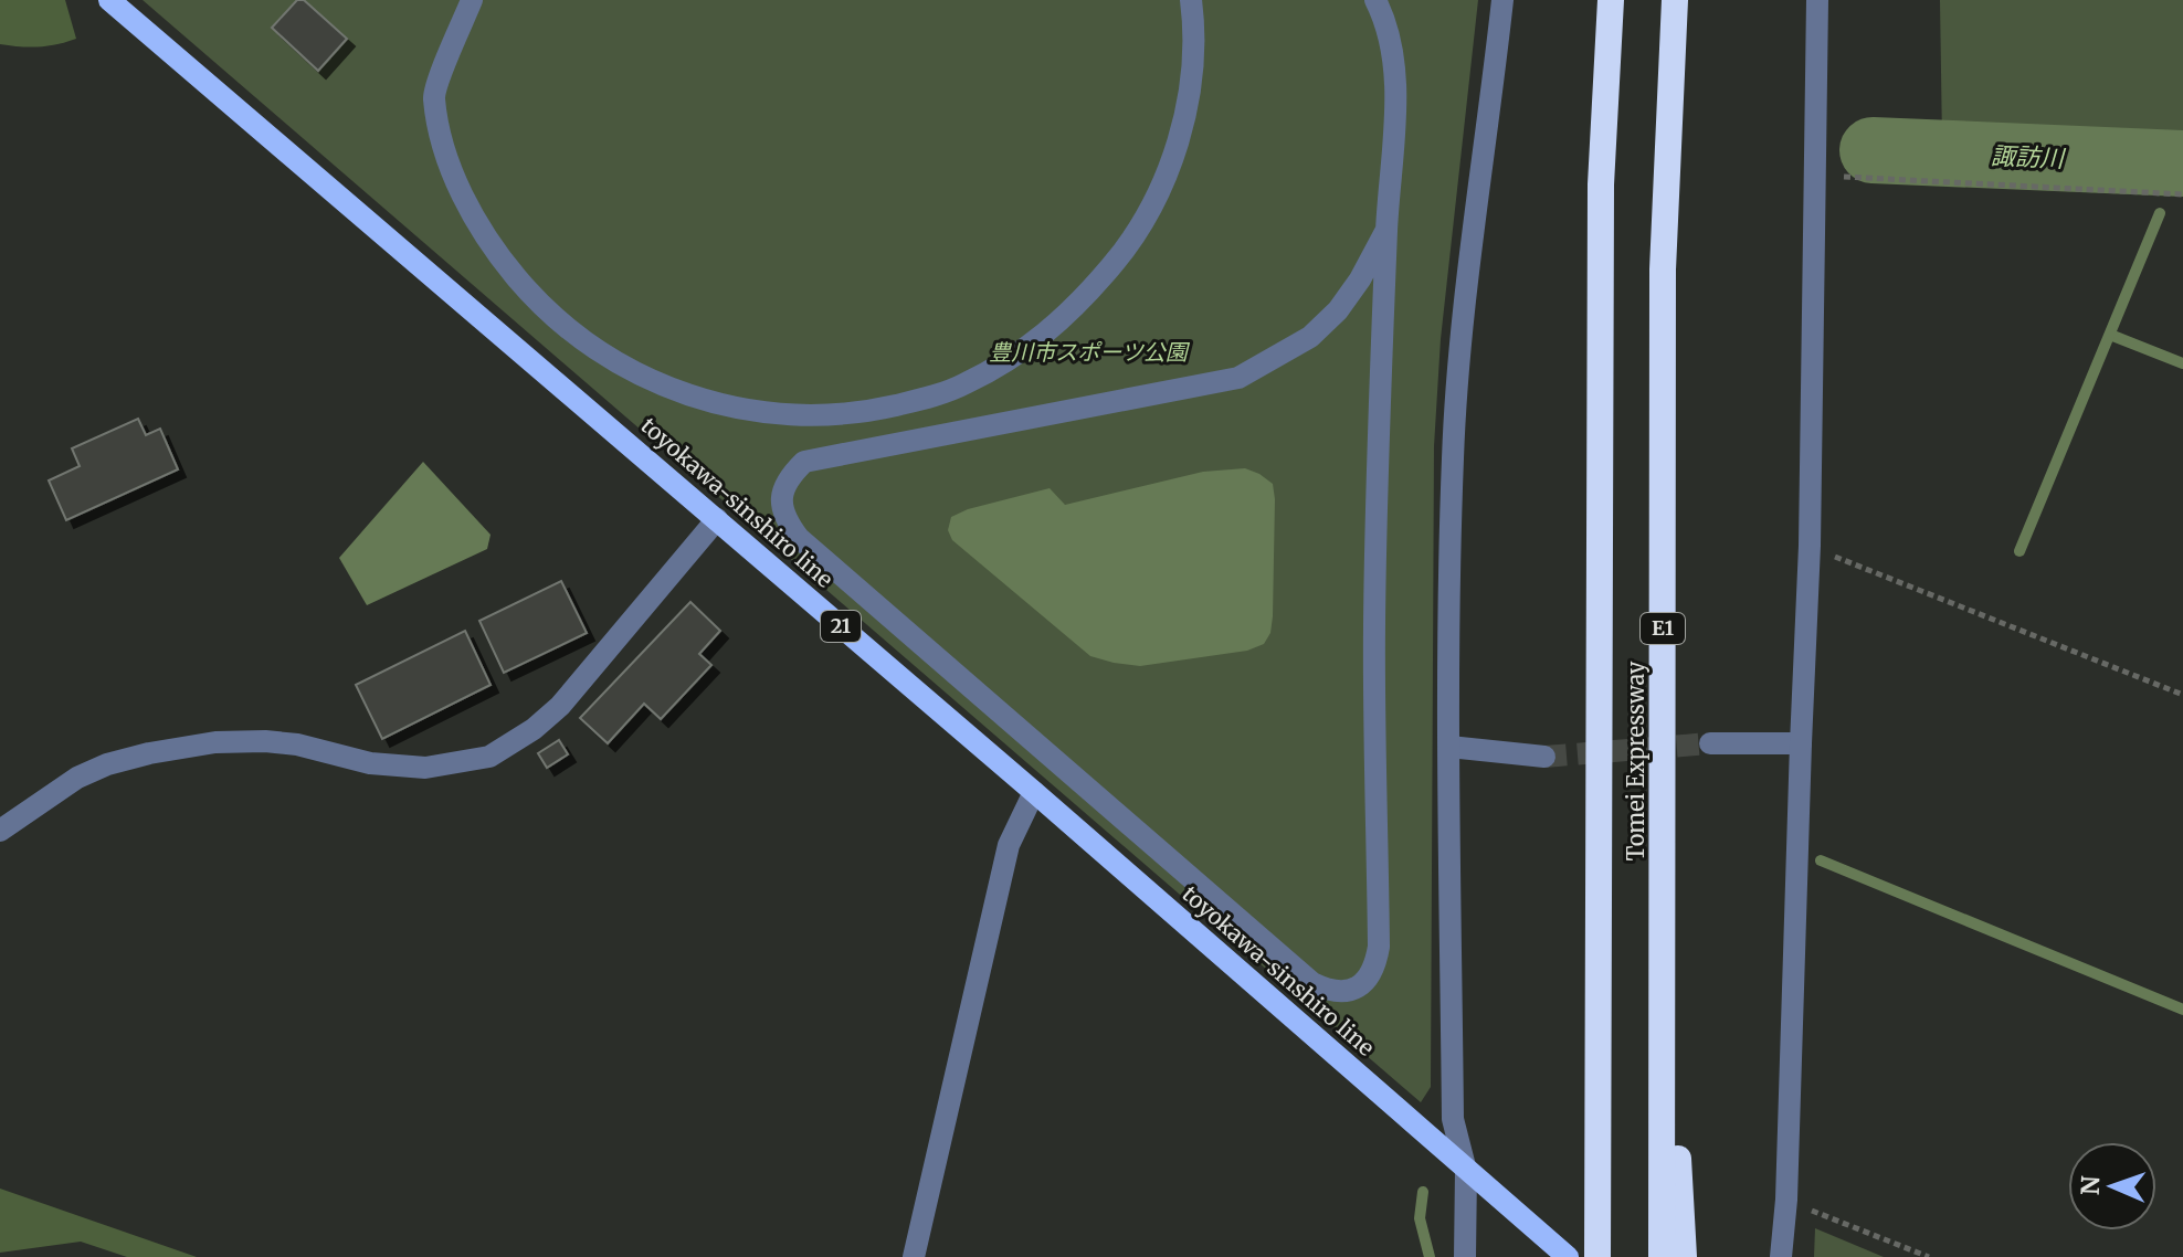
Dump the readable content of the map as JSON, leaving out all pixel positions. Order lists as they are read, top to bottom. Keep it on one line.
{"streets":{"highway":["E1","Tomei Expressway"],"main road":["toyokawa-sinshiro line","21"]},"water":["諏訪川"],"parks":["豊川市スポーツ公園"],"north":"left"}
